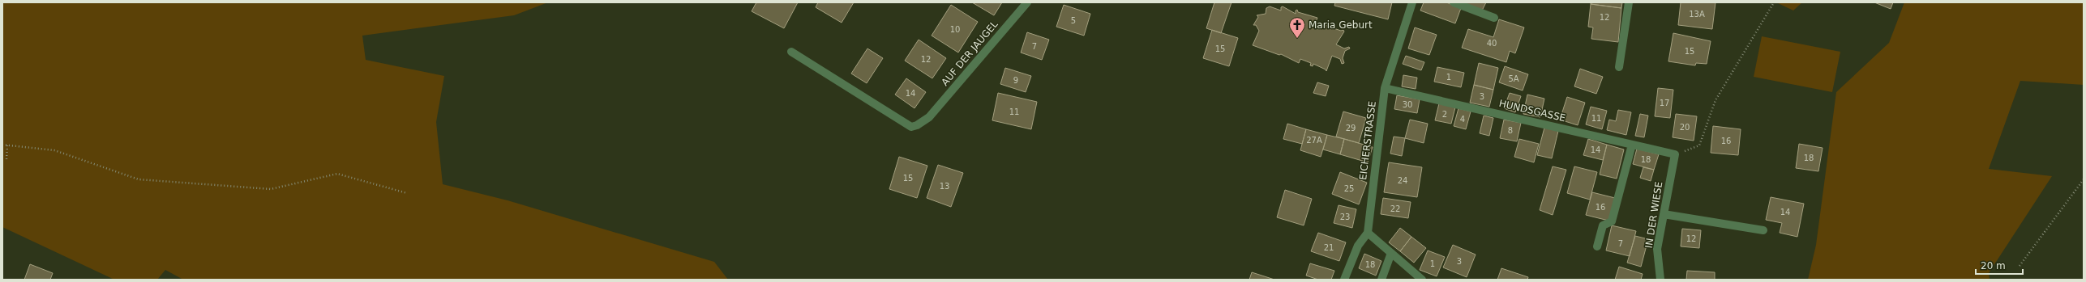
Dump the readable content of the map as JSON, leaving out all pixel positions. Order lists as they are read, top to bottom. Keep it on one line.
{"streets":{"street":["AUF DER JAUGEL","HUNDSGASSE","EICHERSTRASSE","IN DER WIESE"]},"crossings":[["HUNDSGASSE","EICHERSTRASSE"],["HUNDSGASSE","IN DER WIESE"]],"places":{"church":["Maria Geburt"]},"house_numbers":["13A","12","5","10","40","7","15","15","12","1","5A","9","14","3","17","30","11","2","11","4","20","29","8","27A","16","14","18","18","15","24","13","25","16","22","14","23","12","7","21","3","1","18"],"scale_bar":"20 m"}
